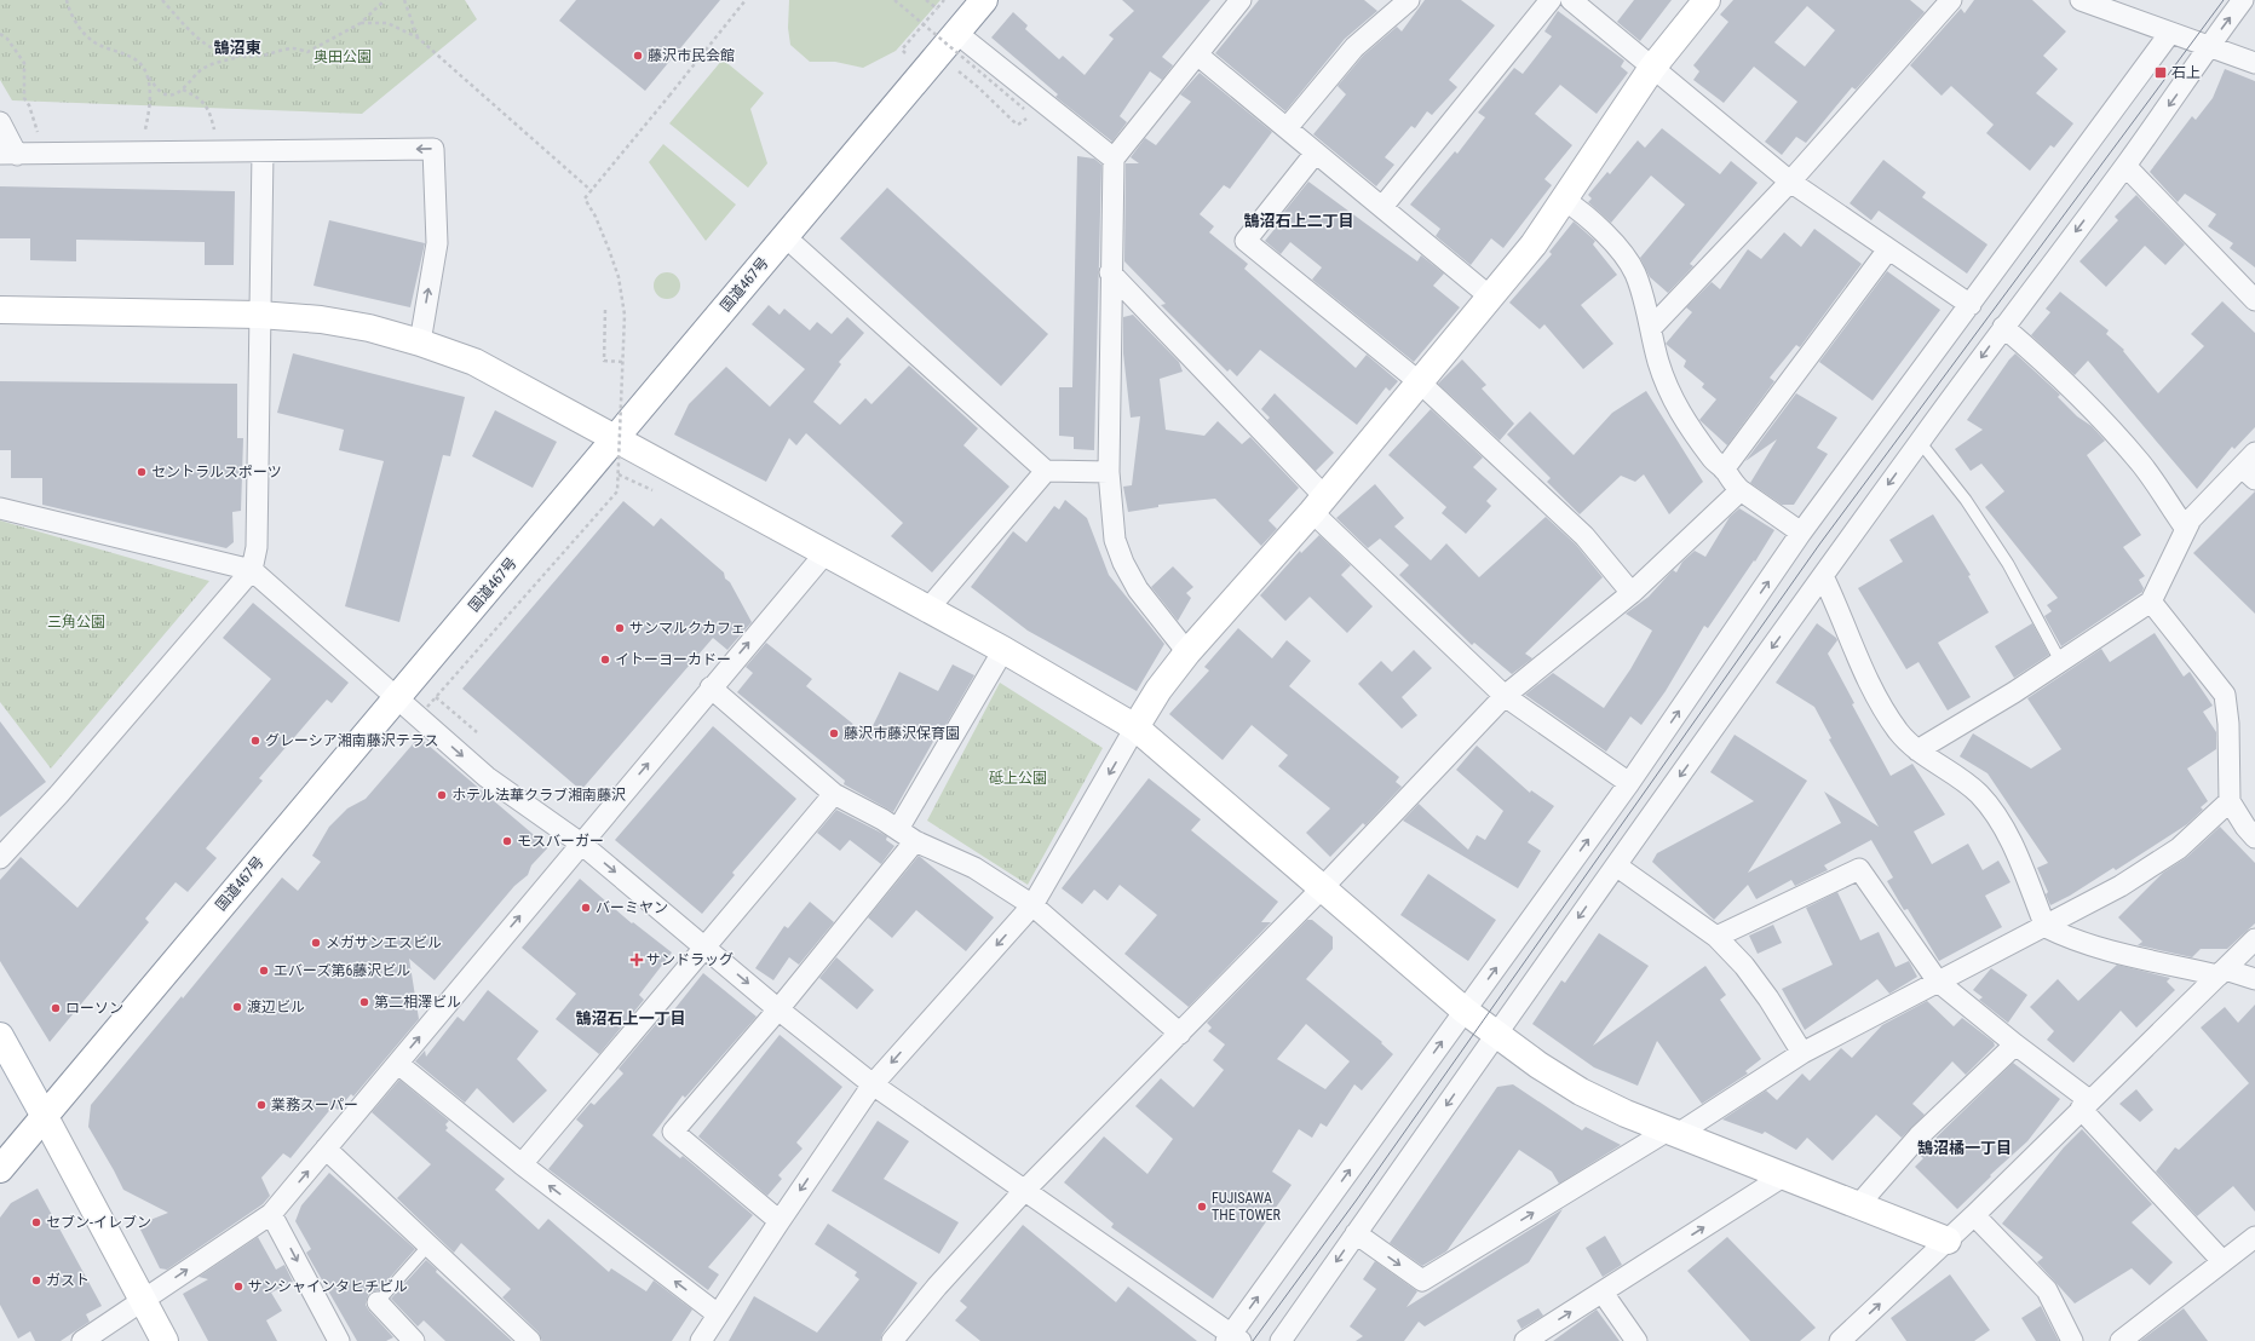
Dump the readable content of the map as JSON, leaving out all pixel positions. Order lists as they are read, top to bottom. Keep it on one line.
{"streets":{"main road":["国道467号"]},"districts":["鵠沼東","鵠沼石上二丁目","鵠沼石上一丁目","鵠沼橘一丁目"],"parks":["奥田公園","三角公園","砥上公園"],"places":{"other":["藤沢市民会館","セントラルスポーツ","サンマルクカフェ","イトーヨーカドー","藤沢市藤沢保育園","グレーシア湘南藤沢テラス","ホテル法華クラブ湘南藤沢","モスバーガー","バーミヤン","メガサンエスビル","エバーズ第6藤沢ビル","第二相澤ビル","渡辺ビル","ローソン","業務スーパー","FUJISAWA THE TOWER","セブン-イレブン","ガスト","サンシャインタヒチビル"],"transit":["石上"],"health":["サンドラッグ"]}}
